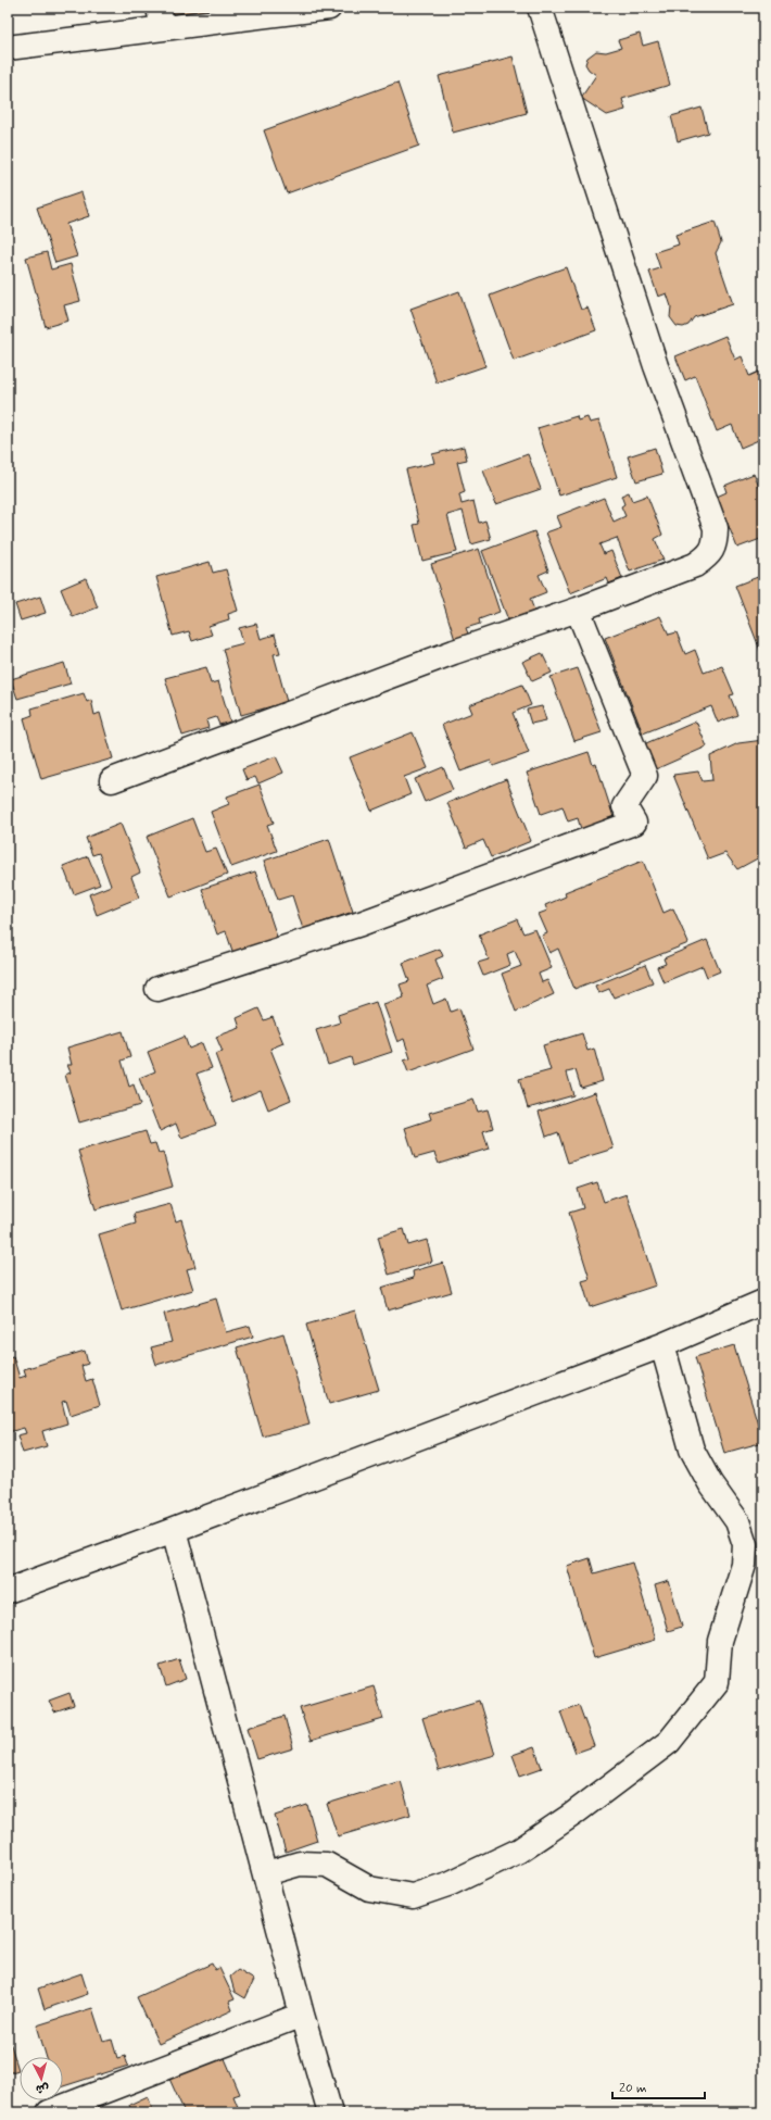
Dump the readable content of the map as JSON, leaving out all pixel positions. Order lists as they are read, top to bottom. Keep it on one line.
{"scale_bar":"20 m","north":"bottom"}
